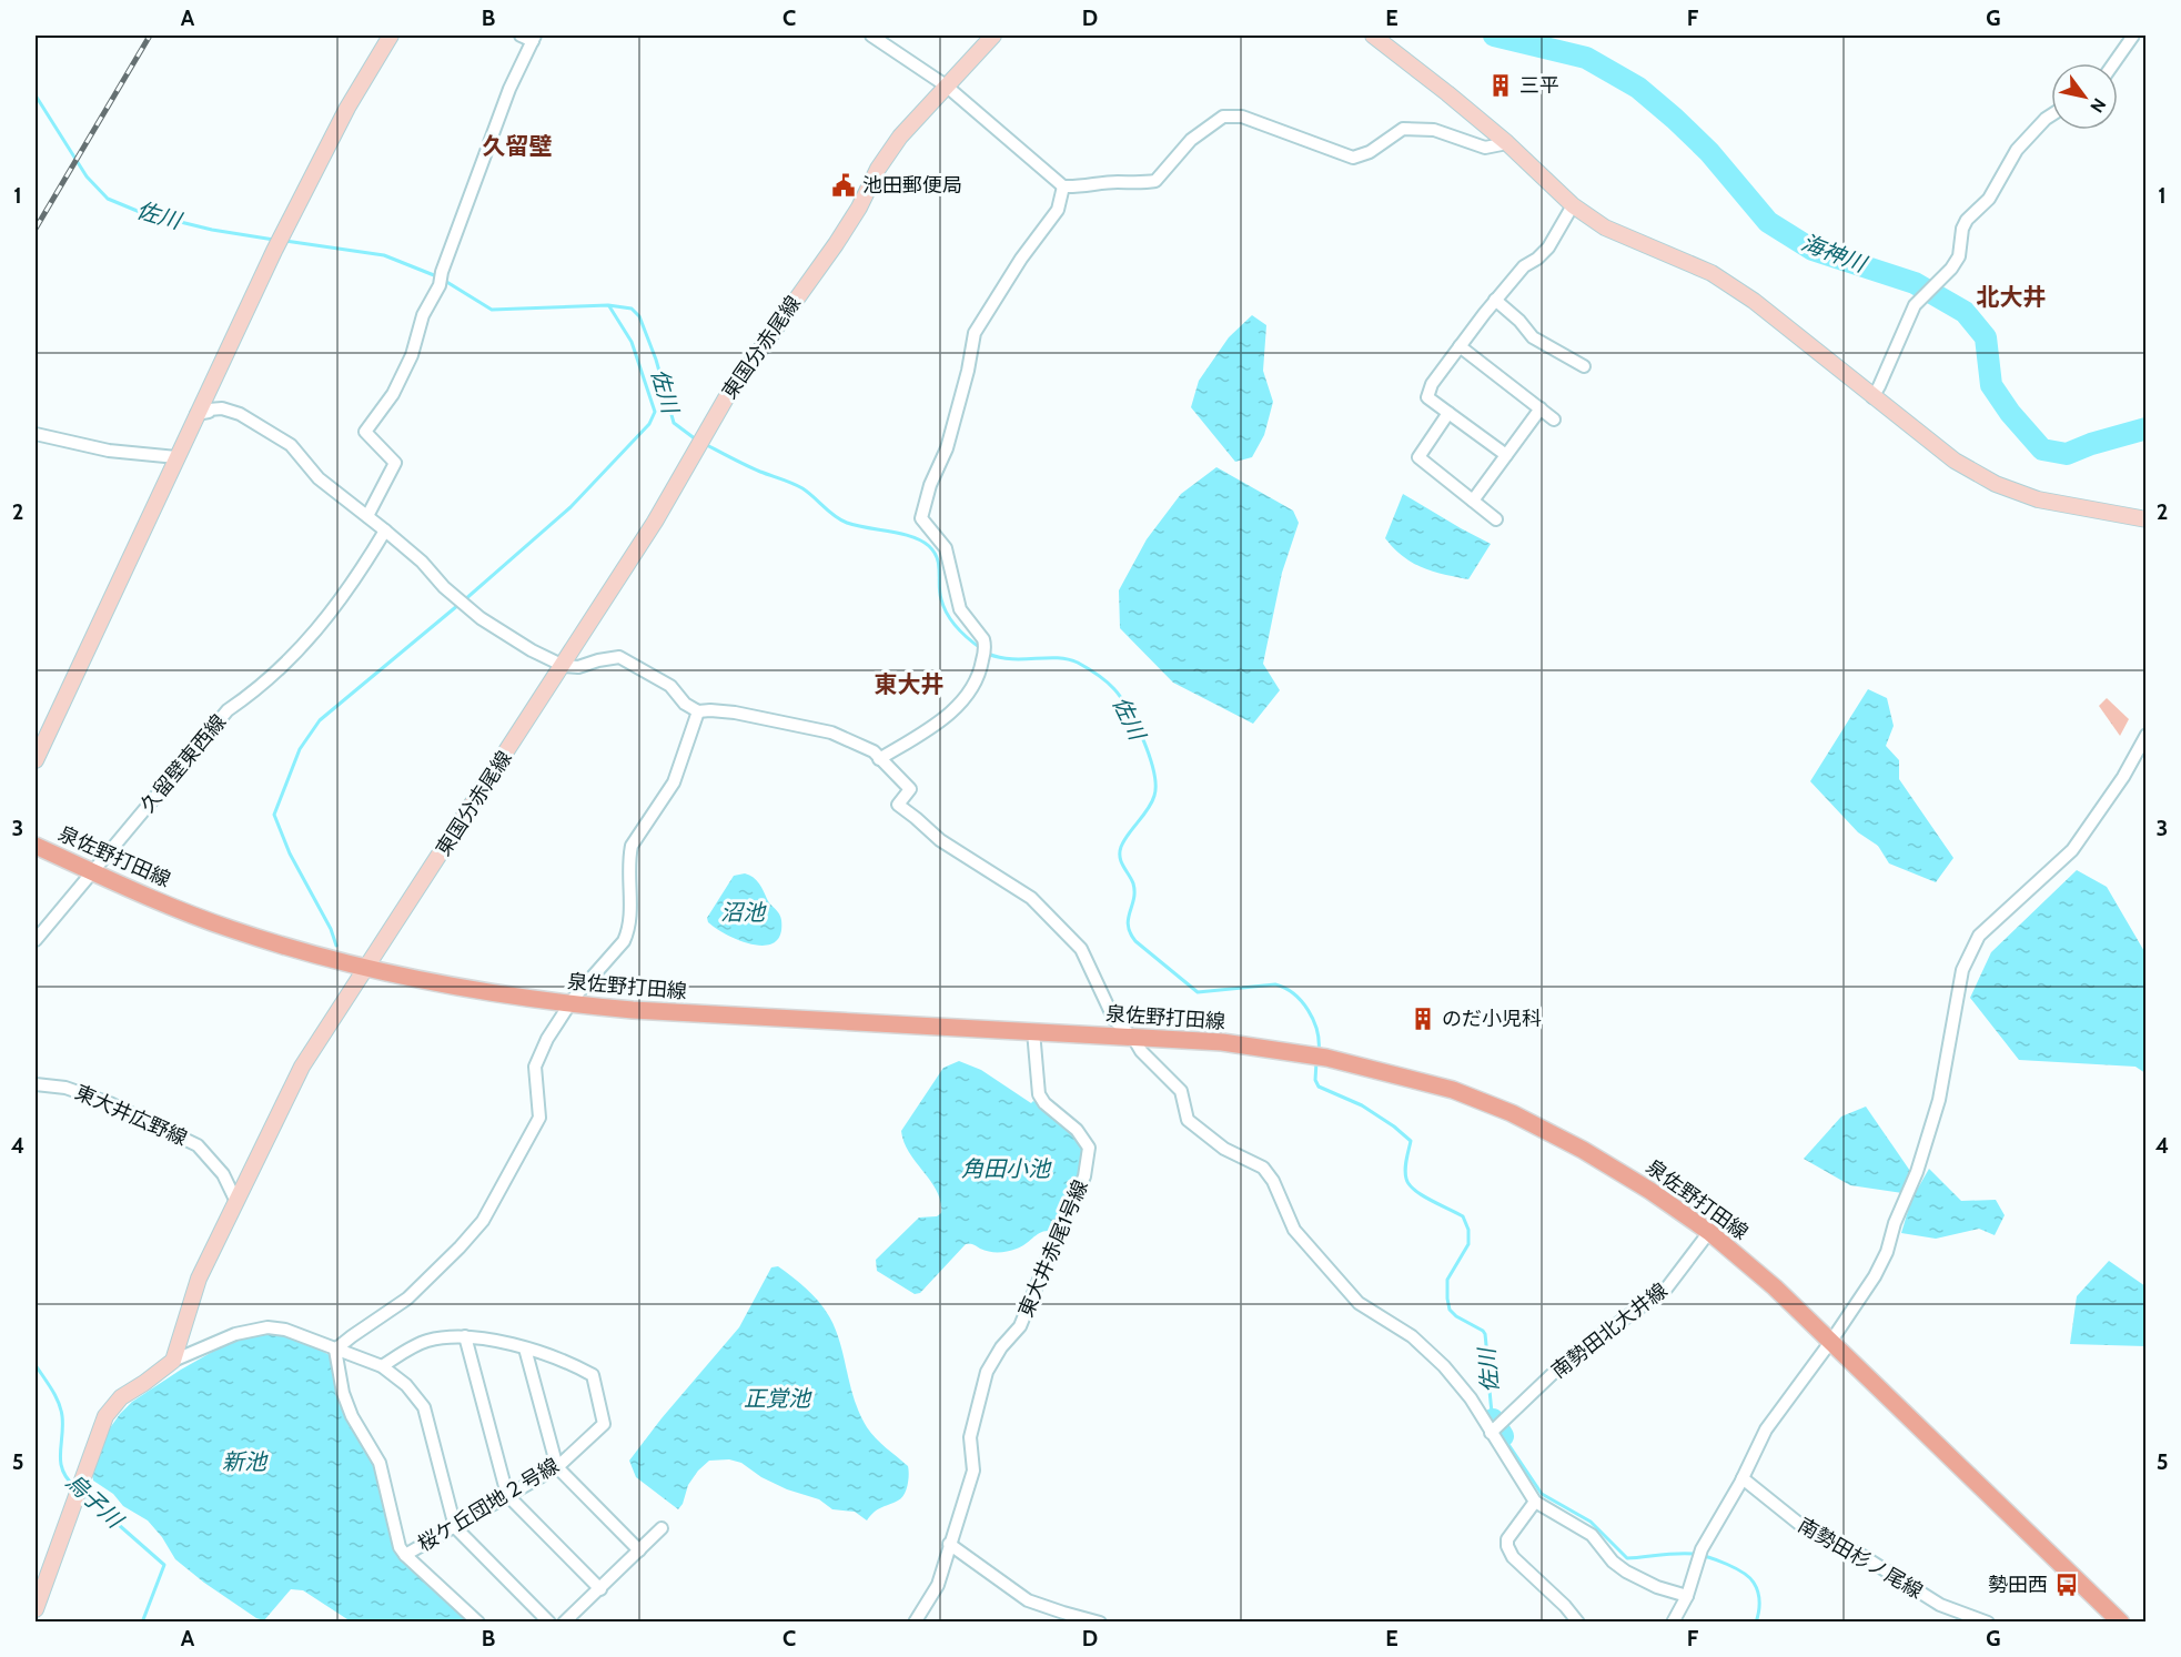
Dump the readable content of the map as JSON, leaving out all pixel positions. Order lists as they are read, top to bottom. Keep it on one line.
{"streets":{"main road":["泉佐野打田線"],"street":["東国分赤尾線","久留壁東西線","東大井広野線","東大井赤尾1号線","南勢田北大井線","桜ケ丘団地２号線","南勢田杉ノ尾線"]},"crossings":[["東国分赤尾線","泉佐野打田線"],["東国分赤尾線","東大井広野線"],["久留壁東西線","泉佐野打田線"],["泉佐野打田線","東大井赤尾1号線"],["泉佐野打田線","南勢田北大井線"]],"districts":["久留壁","北大井","東大井"],"water":["佐川","海神川","沼池","角田小池","正覚池","新池","烏子川"],"places":{"building":["三平","のだ小児科"],"public building":["池田郵便局"],"bus stop":["勢田西"]},"north":"bottom right","grid":{"columns":["A","B","C","D","E","F","G"],"rows":["1","2","3","4","5"]}}
